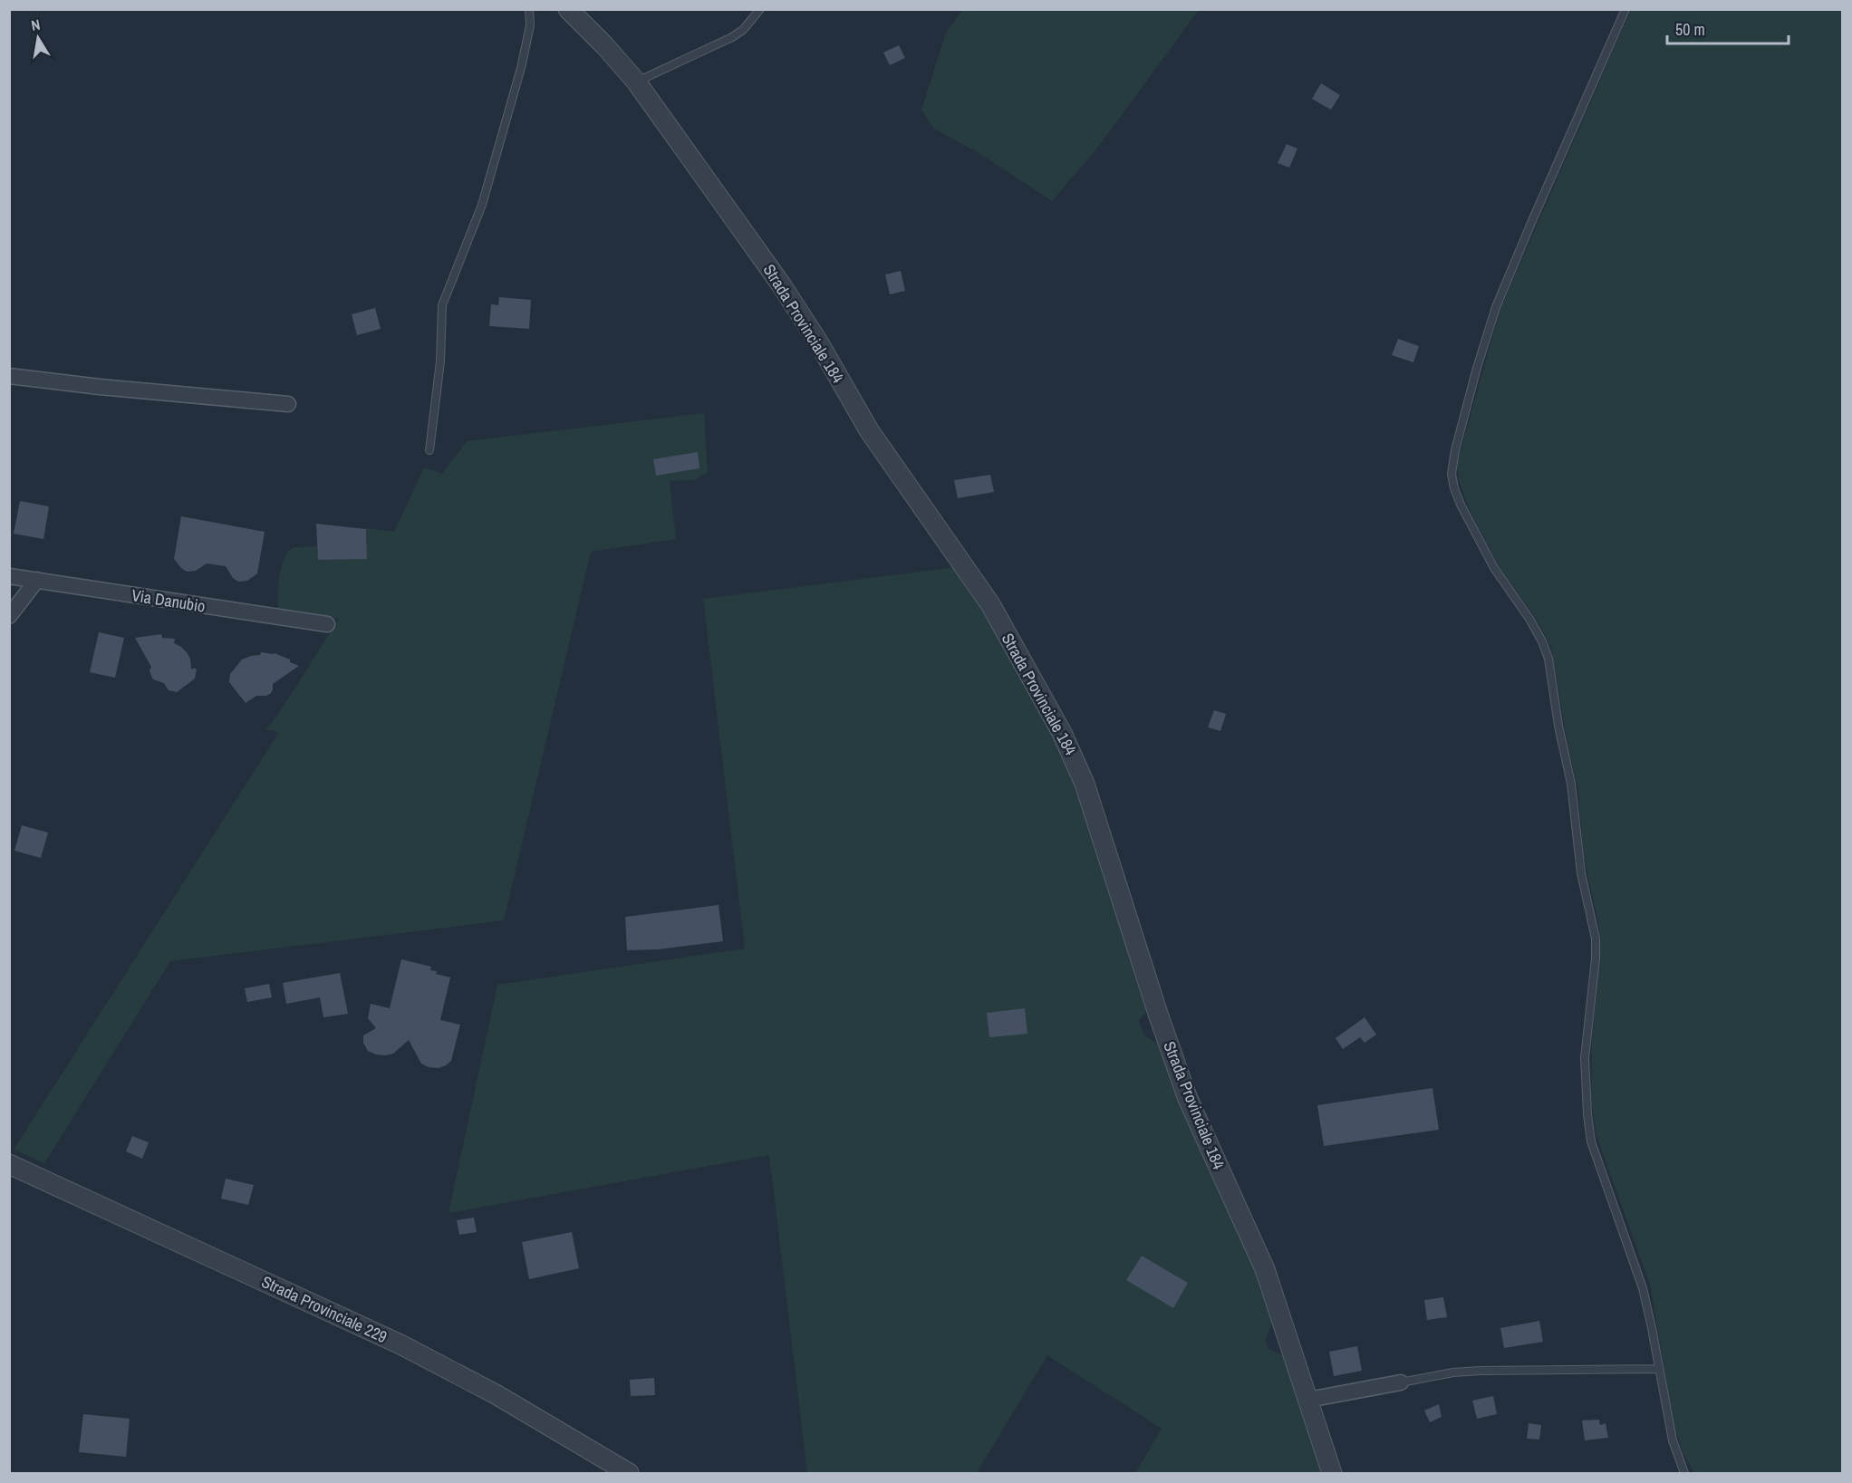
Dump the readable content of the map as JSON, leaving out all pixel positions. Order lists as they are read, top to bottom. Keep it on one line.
{"streets":{"street":["Strada Provinciale 184","Via Danubio","Strada Provinciale 229"]},"scale_bar":"50 m","north":"top"}
